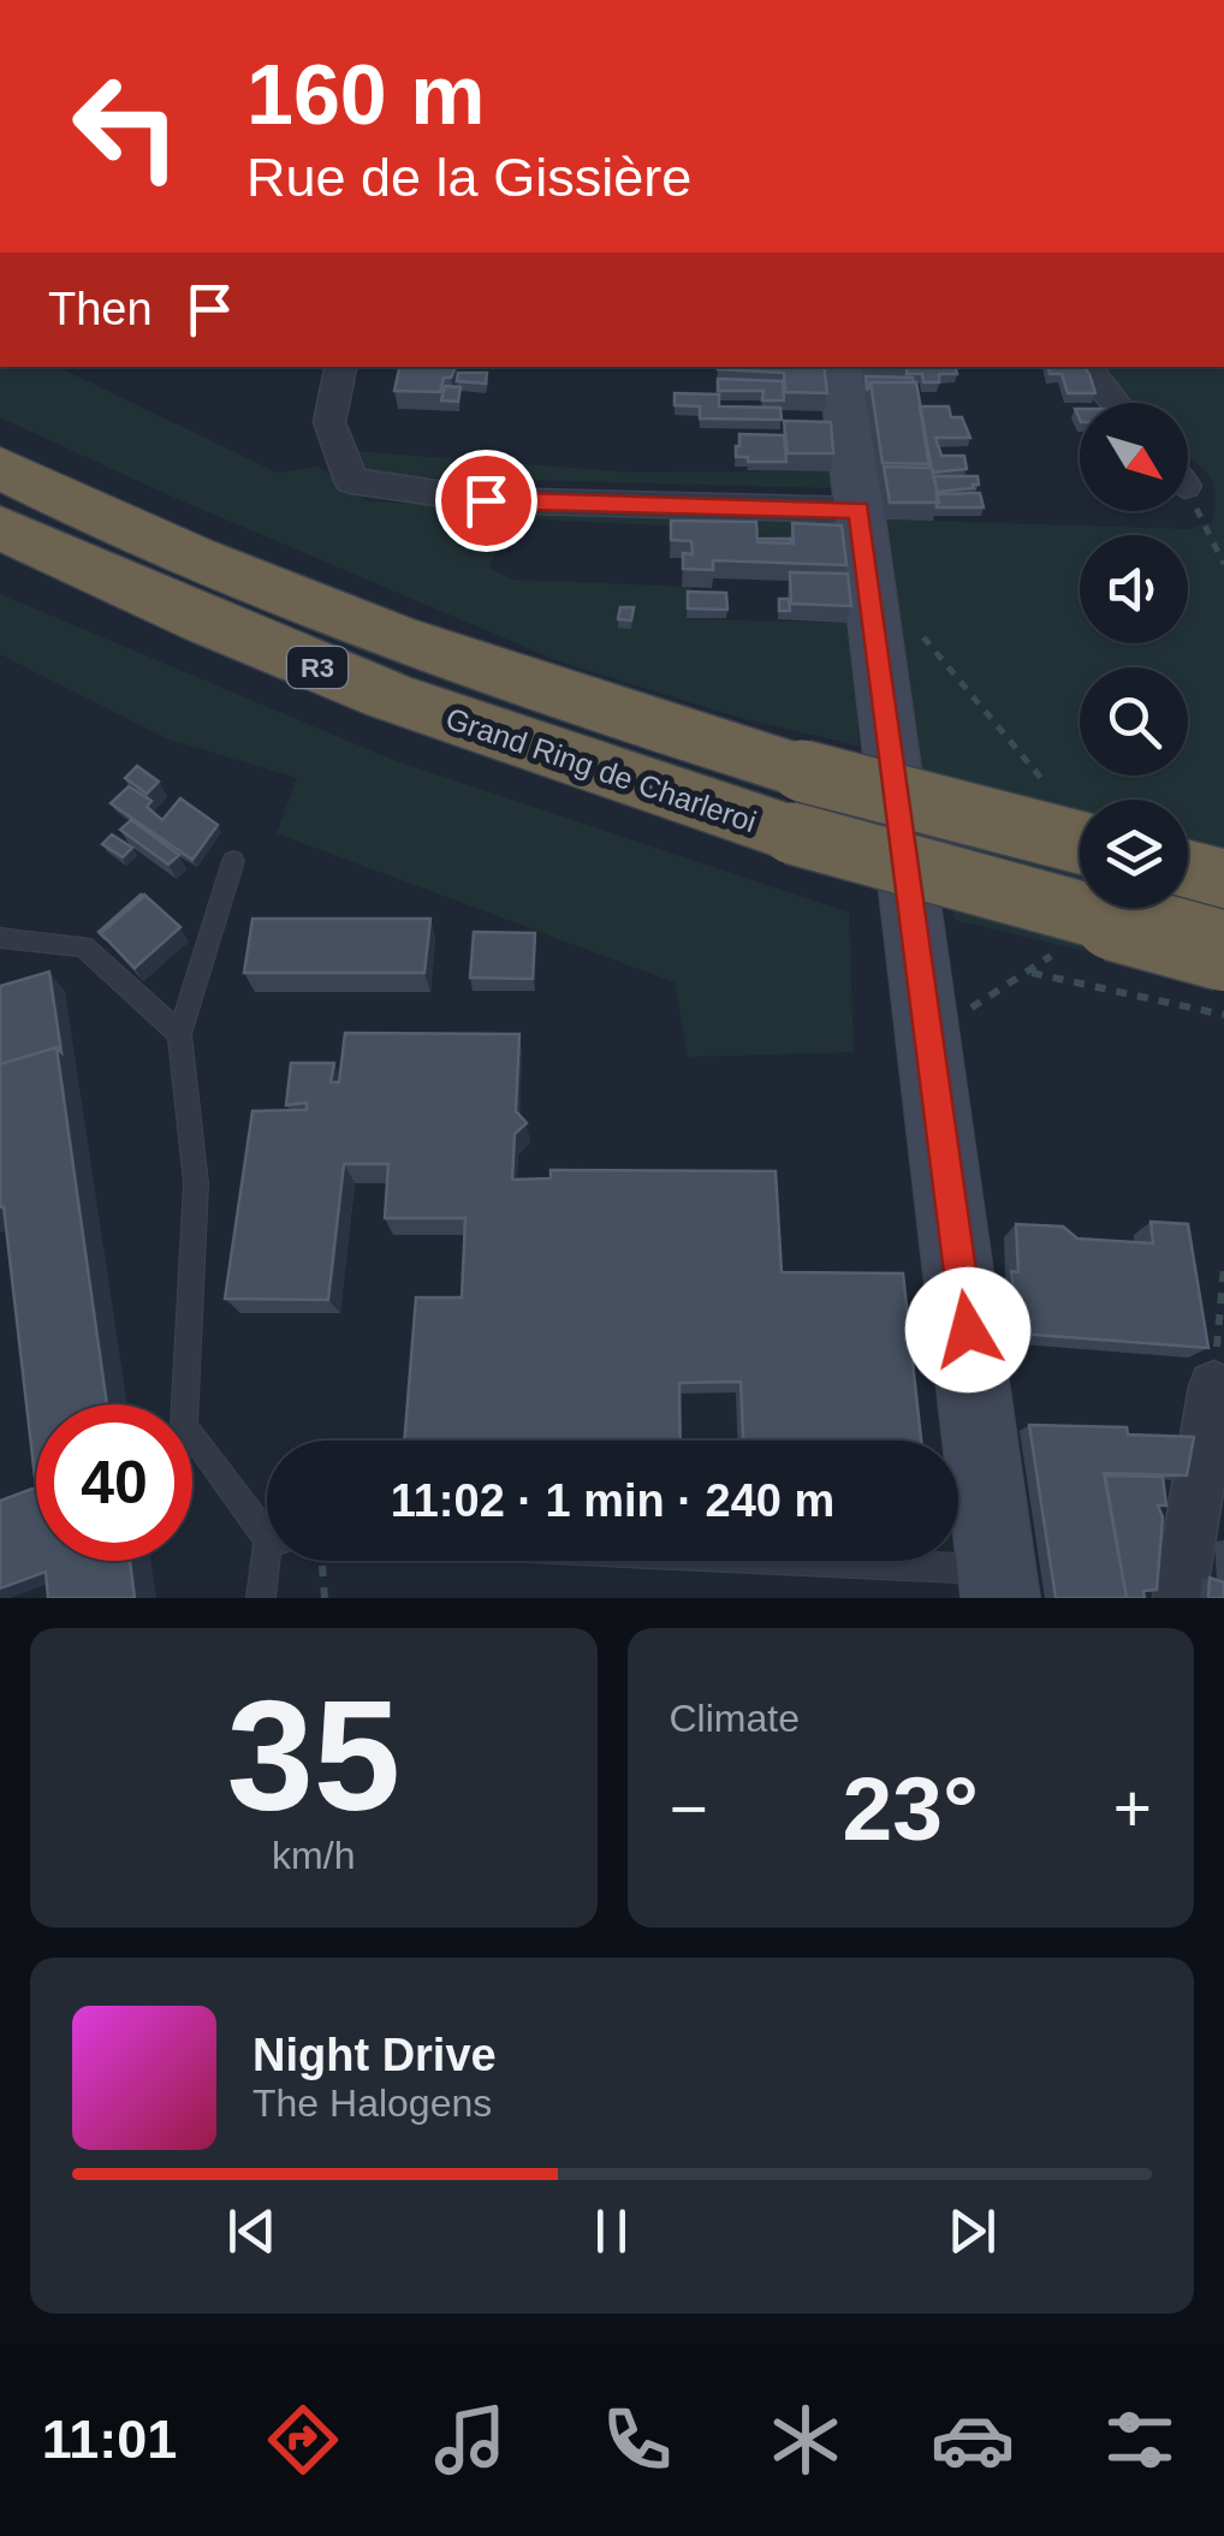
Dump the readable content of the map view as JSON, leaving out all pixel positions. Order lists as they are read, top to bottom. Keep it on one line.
{"streets":{"highway":["R3","Grand Ring de Charleroi"]},"north":"bottom right","page":{"turn":["160 m","Rue de la Gissière"],"then":"Then","limit":"40","trip":"11:02 · 1 min · 240 m","tile":[["35","km/h"],"Climate"],"heat":["−","23°","+"],"song":["Night Drive","The Halogens"],"tabs":"11:01"}}
